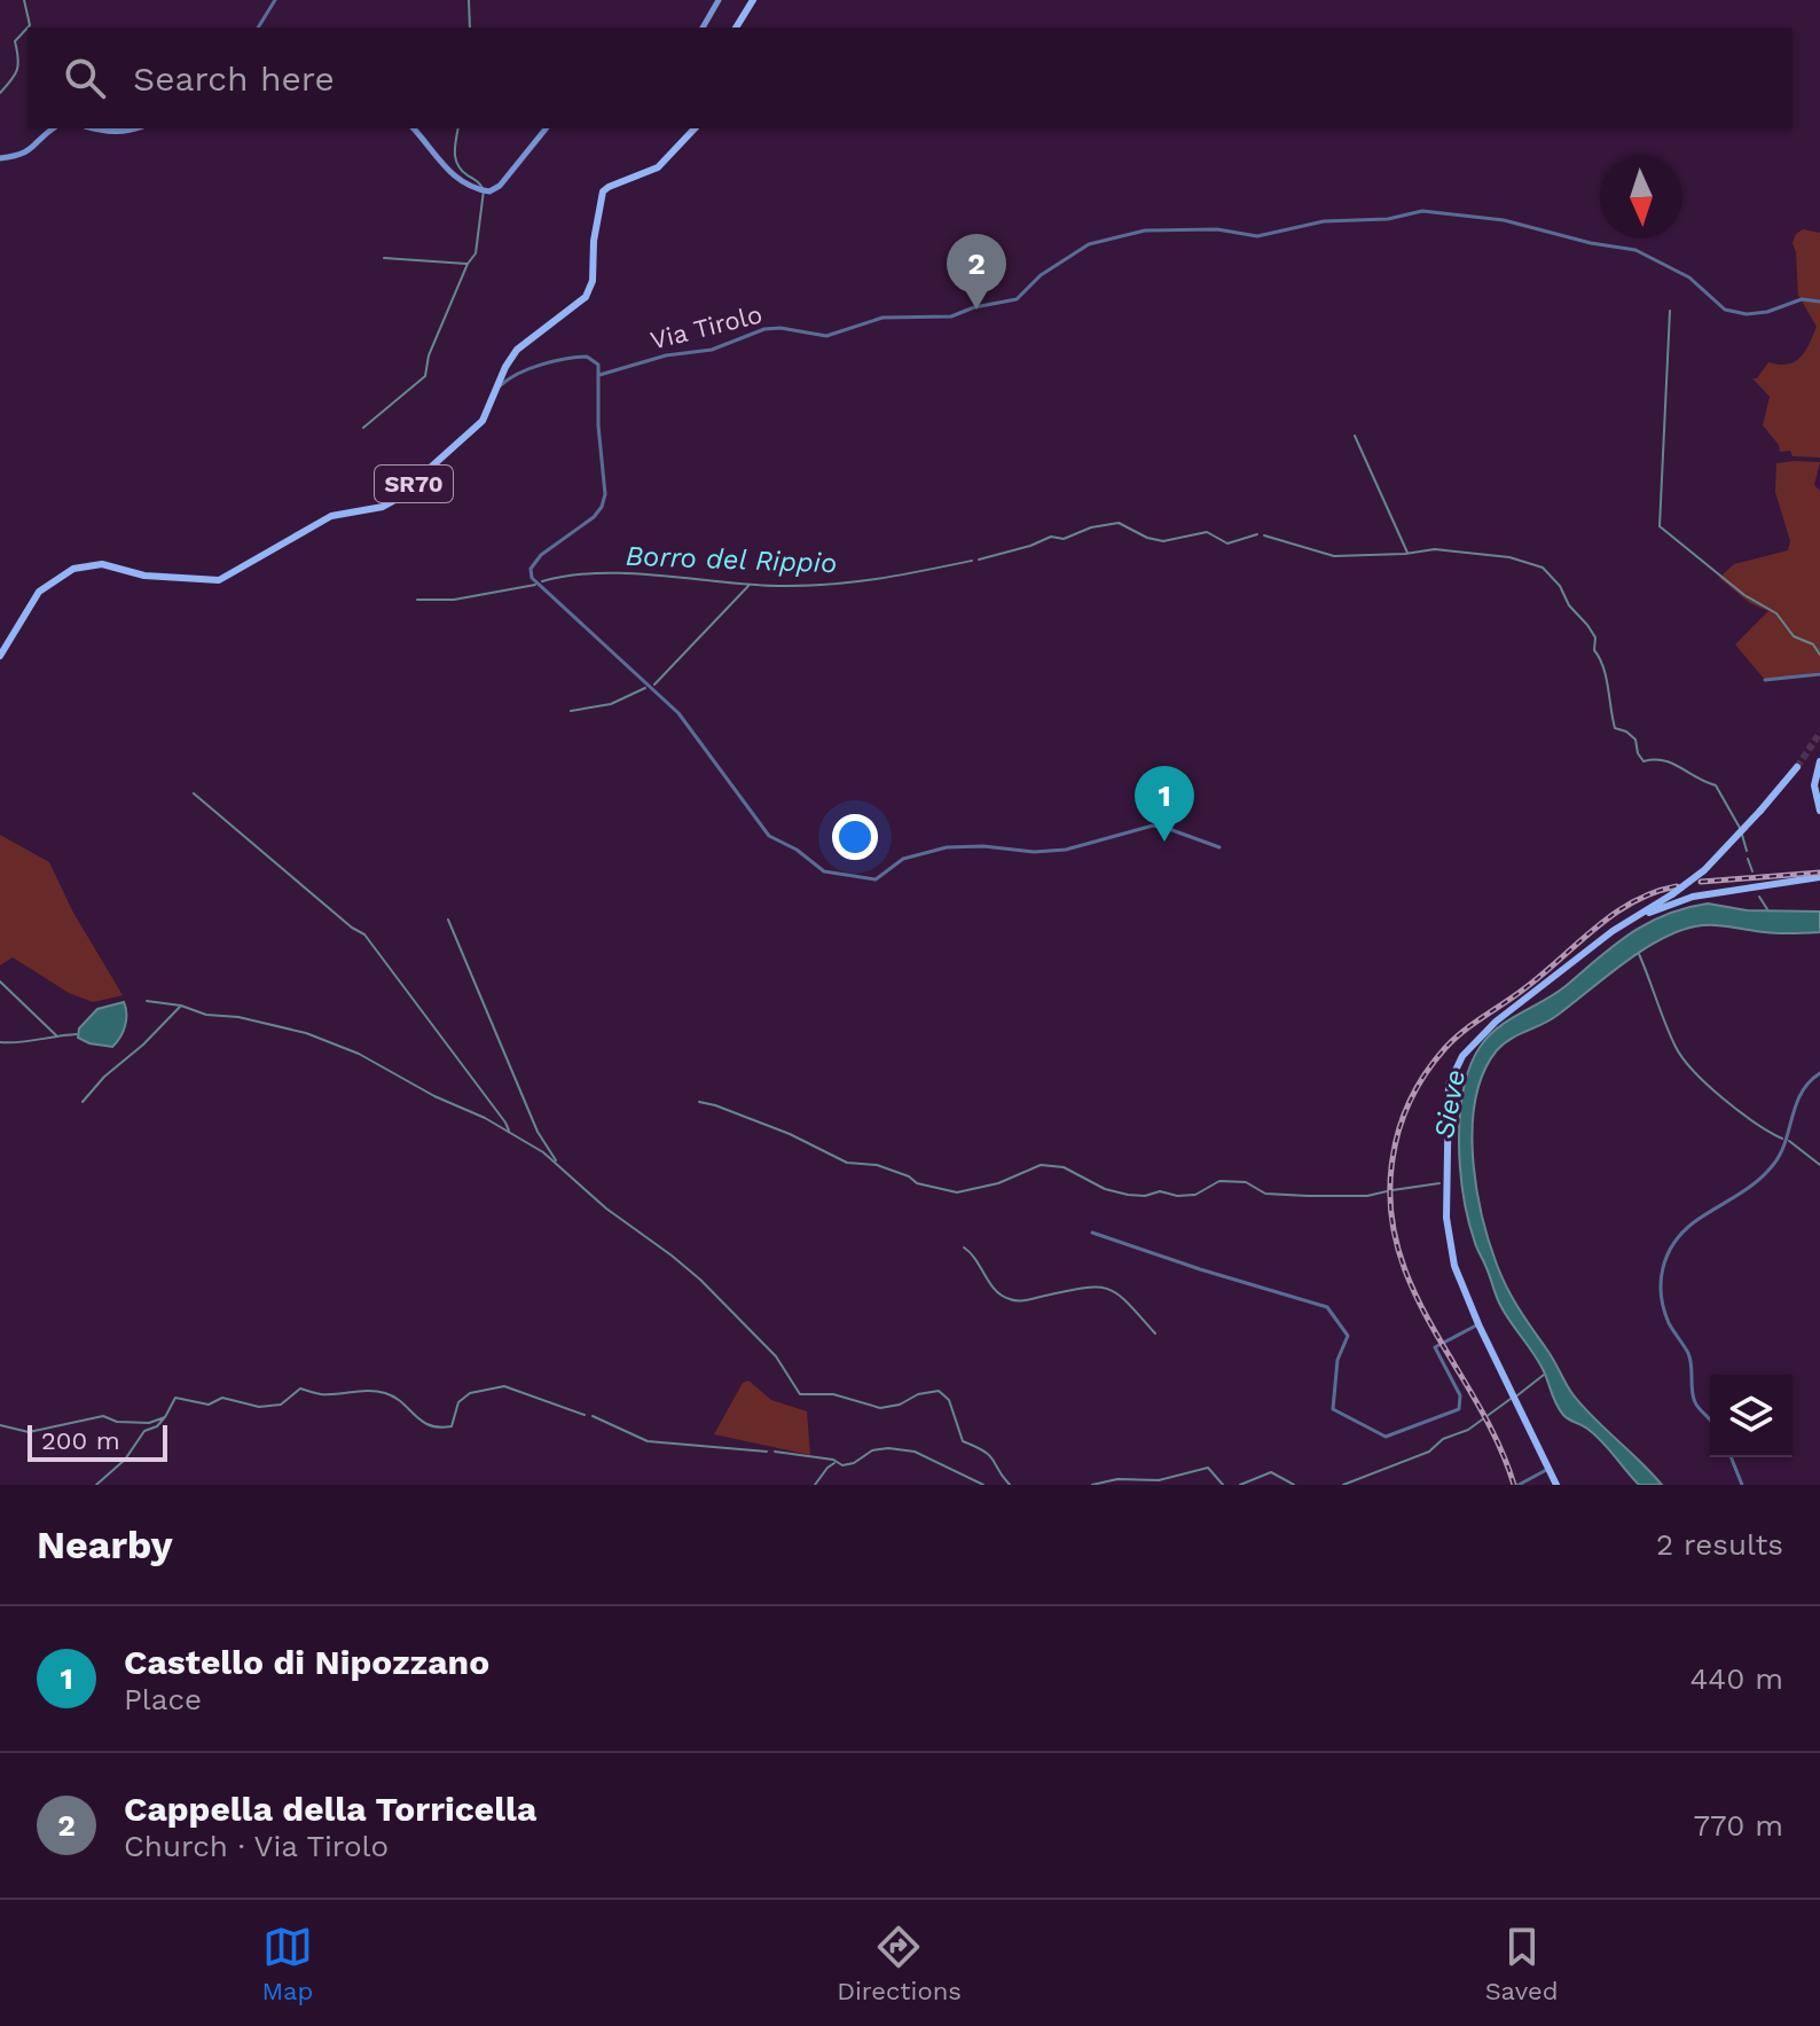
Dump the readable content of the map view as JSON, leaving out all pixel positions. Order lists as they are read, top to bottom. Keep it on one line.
{"streets":{"main road":["SR70"],"street":["Via Tirolo"]},"water":["Borro del Rippio","Sieve"],"scale_bar":"200 m","north":"bottom","page":{"search":"Search here","pins":["2","1"],"scale":"200 m","heading":["Nearby","2 results"],"list":[{"mark":"1","name":"Castello di Nipozzano","note":"Place","value":"440 m"},{"mark":"2","name":"Cappella della Torricella","note":"Church · Via Tirolo","value":"770 m"}],"nav":["Map","Directions","Saved"]}}
